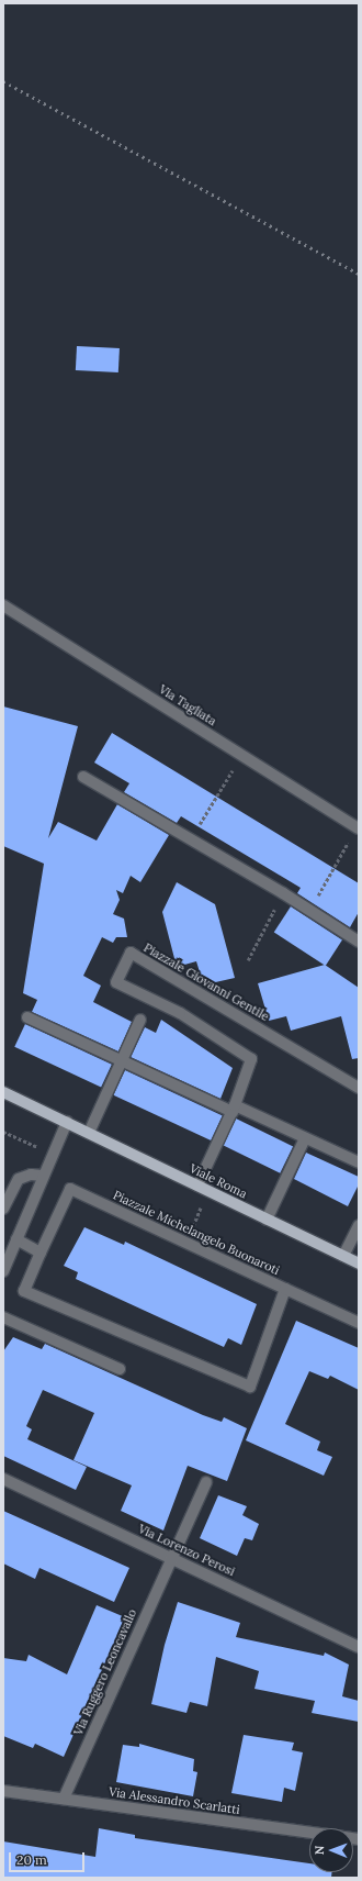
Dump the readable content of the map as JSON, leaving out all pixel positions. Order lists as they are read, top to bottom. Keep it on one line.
{"streets":{"main road":["Viale Roma"],"street":["Via Tagliata","Piazzale Giovanni Gentile","Piazzale Michelangelo Buonaroti","Via Lorenzo Perosi","Via Ruggero Leoncavallo","Via Alessandro Scarlatti"]},"crossings":[["Piazzale Giovanni Gentile","Viale Roma"],["Via Lorenzo Perosi","Via Ruggero Leoncavallo"],["Via Ruggero Leoncavallo","Via Alessandro Scarlatti"]],"scale_bar":"20 m","north":"left"}
